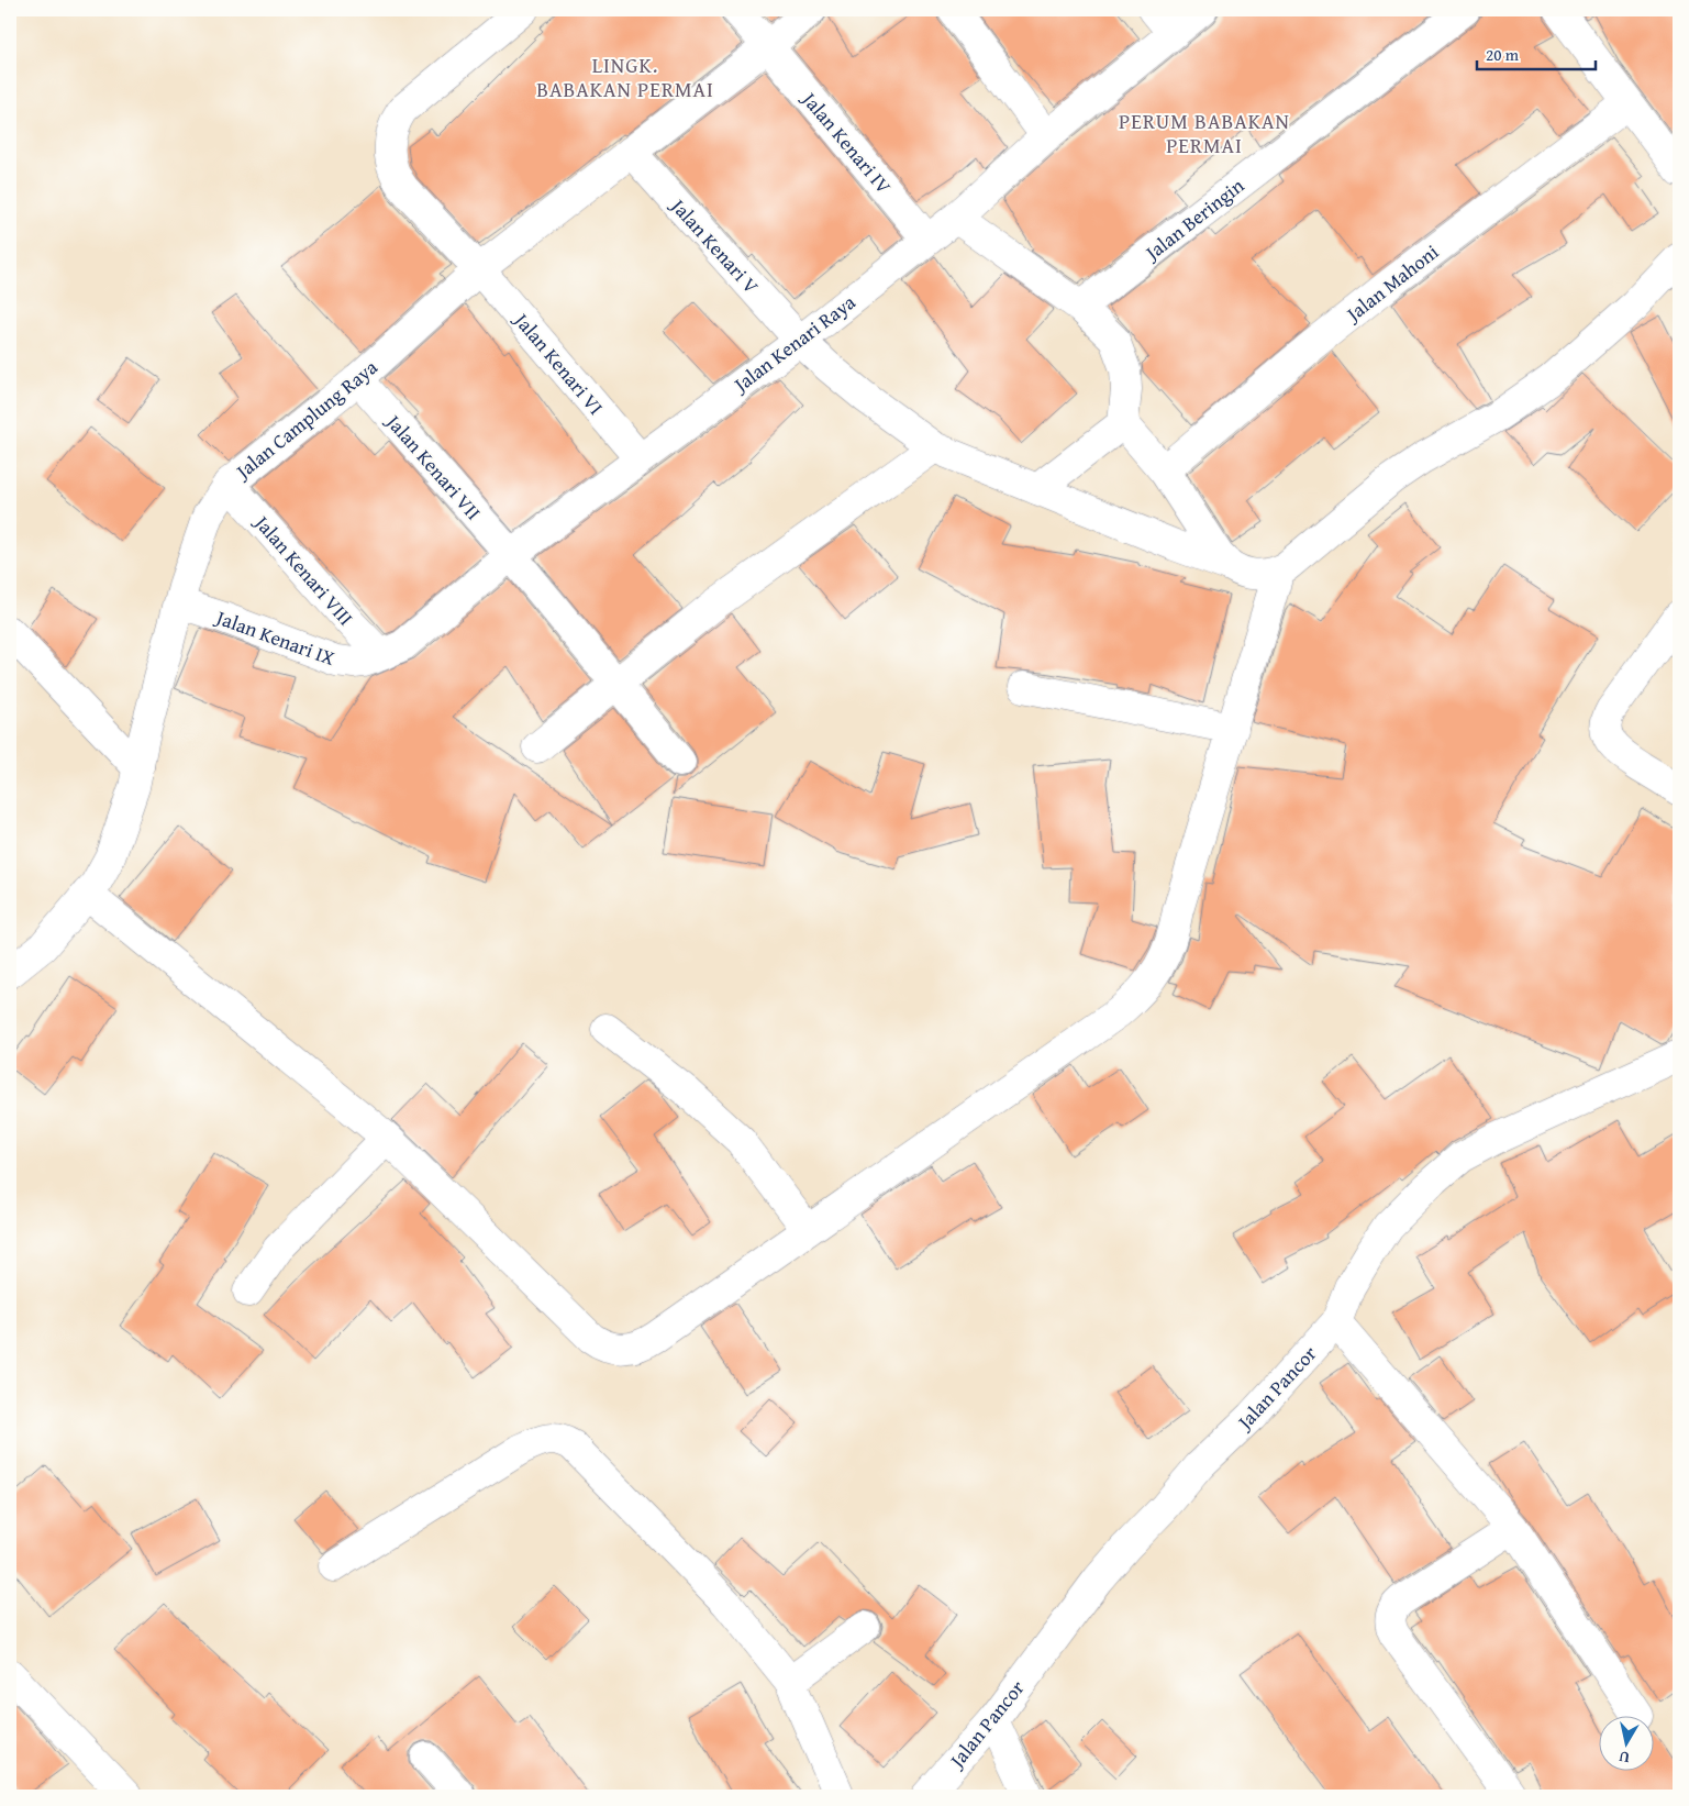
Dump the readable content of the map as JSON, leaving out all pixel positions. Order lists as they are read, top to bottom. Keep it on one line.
{"streets":{"street":["Jalan Kenari IV","Jalan Beringin","Jalan Kenari V","Jalan Mahoni","Jalan Kenari Raya","Jalan Kenari VI","Jalan Camplung Raya","Jalan Kenari VII","Jalan Kenari VIII","Jalan Kenari IX","Jalan Pancor"]},"crossings":[["Jalan Kenari IV","Jalan Kenari Raya"],["Jalan Kenari IV","Jalan Camplung Raya"],["Jalan Kenari V","Jalan Kenari Raya"],["Jalan Kenari V","Jalan Camplung Raya"],["Jalan Kenari Raya","Jalan Kenari VI"],["Jalan Kenari Raya","Jalan Kenari VII"],["Jalan Kenari Raya","Jalan Kenari VIII"],["Jalan Kenari Raya","Jalan Kenari IX"],["Jalan Kenari VI","Jalan Camplung Raya"],["Jalan Camplung Raya","Jalan Kenari VII"],["Jalan Camplung Raya","Jalan Kenari VIII"],["Jalan Camplung Raya","Jalan Kenari IX"],["Jalan Kenari VIII","Jalan Kenari IX"]],"districts":["LINGK. BABAKAN PERMAI","PERUM BABAKAN PERMAI"],"scale_bar":"20 m","north":"bottom"}
